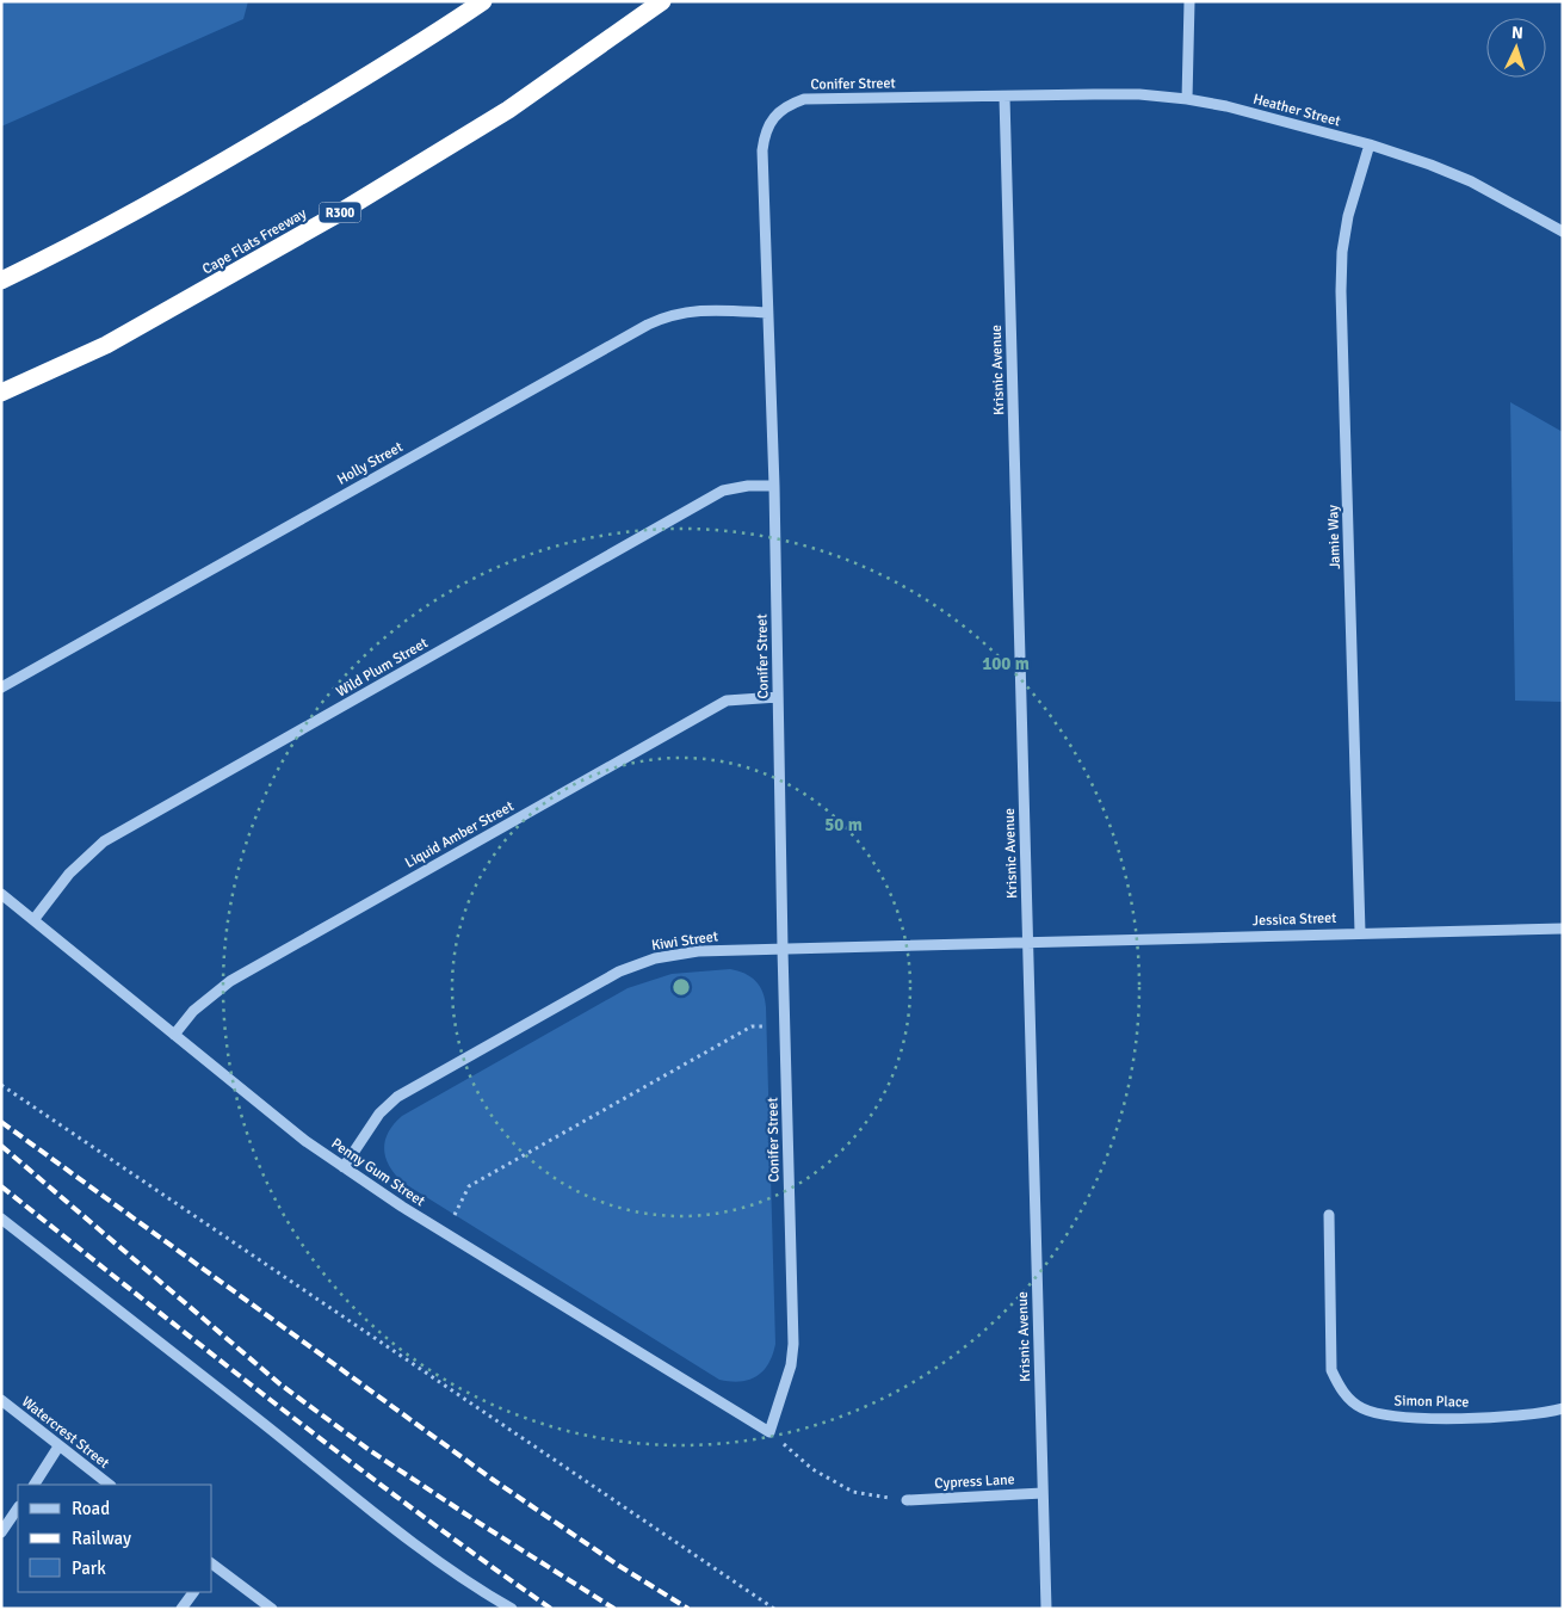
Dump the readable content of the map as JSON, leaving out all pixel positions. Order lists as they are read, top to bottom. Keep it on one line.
{"streets":{"highway":["R300","Cape Flats Freeway"],"street":["Conifer Street","Heather Street","Krisnic Avenue","Holly Street","Jamie Way","Wild Plum Street","Liquid Amber Street","Jessica Street","Kiwi Street","Penny Gum Street","Simon Place","Watercrest Street","Cypress Lane"]},"crossings":[["Conifer Street","Heather Street"],["Conifer Street","Krisnic Avenue"],["Conifer Street","Holly Street"],["Conifer Street","Wild Plum Street"],["Conifer Street","Liquid Amber Street"],["Conifer Street","Kiwi Street"],["Conifer Street","Penny Gum Street"],["Heather Street","Krisnic Avenue"],["Heather Street","Jamie Way"],["Krisnic Avenue","Jessica Street"],["Krisnic Avenue","Kiwi Street"],["Krisnic Avenue","Cypress Lane"],["Jamie Way","Jessica Street"],["Wild Plum Street","Penny Gum Street"],["Liquid Amber Street","Penny Gum Street"],["Jessica Street","Kiwi Street"],["Kiwi Street","Penny Gum Street"]],"legend":["Road","Railway","Park"],"north":"top","rings":["100 m","50 m"]}
